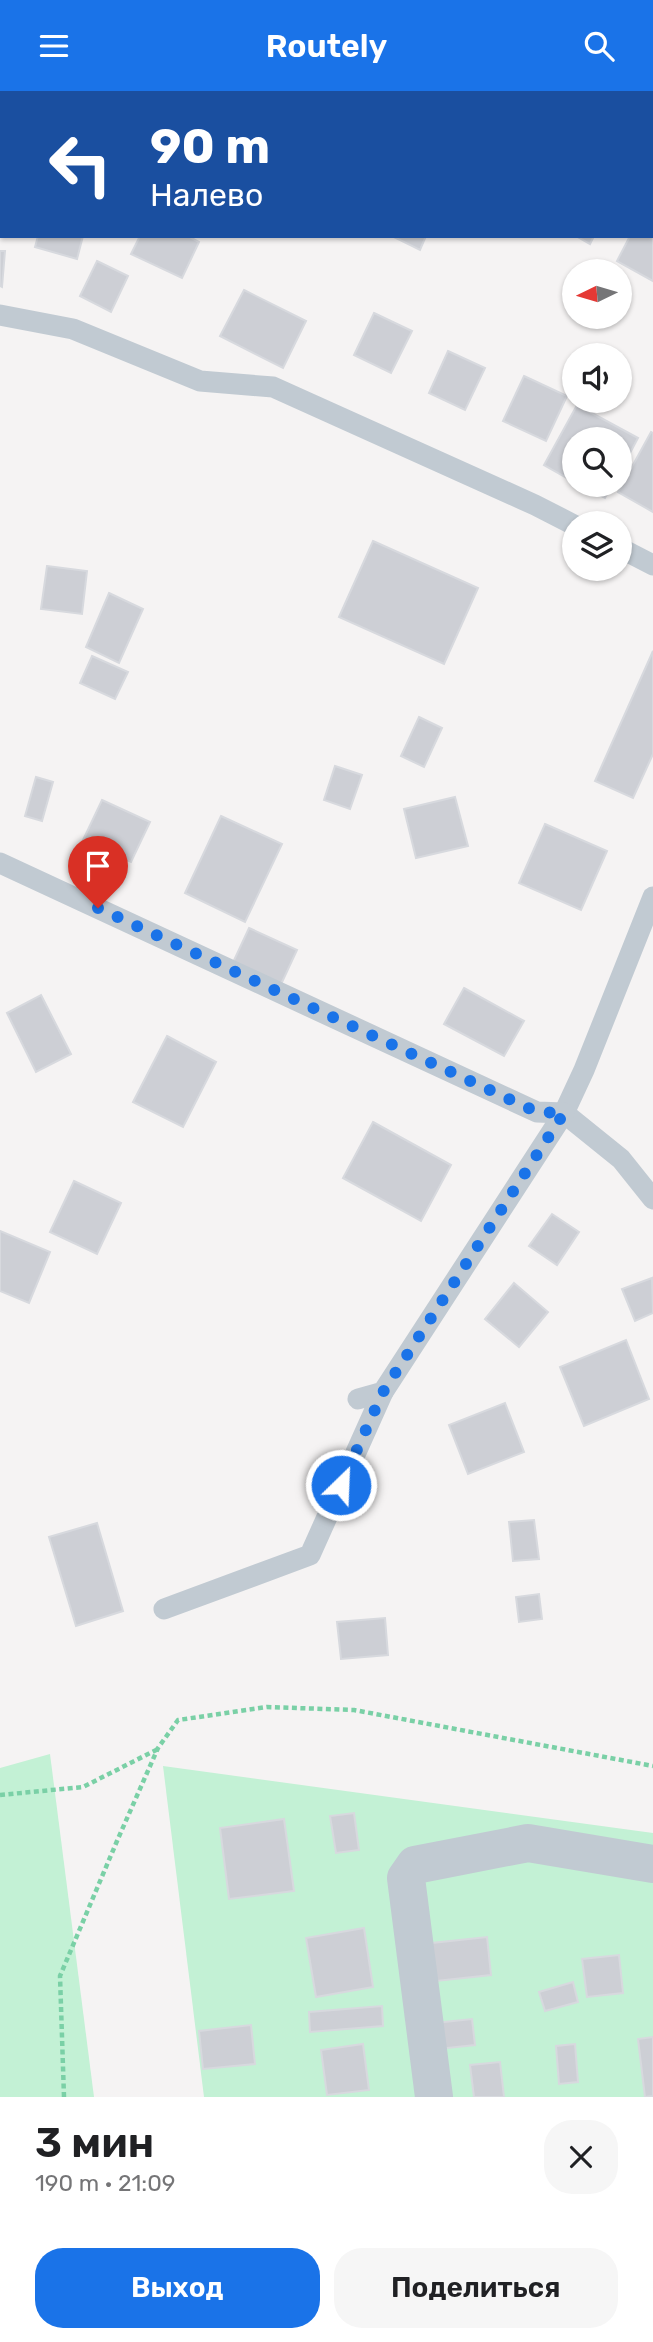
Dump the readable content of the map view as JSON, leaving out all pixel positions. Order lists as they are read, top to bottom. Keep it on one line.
{"north":"left","page":{"header":"Routely","turn":["90 m","Налево"],"heading":["3 мин","190 m · 21:09"],"buttons":["Выход","Поделиться"]}}
